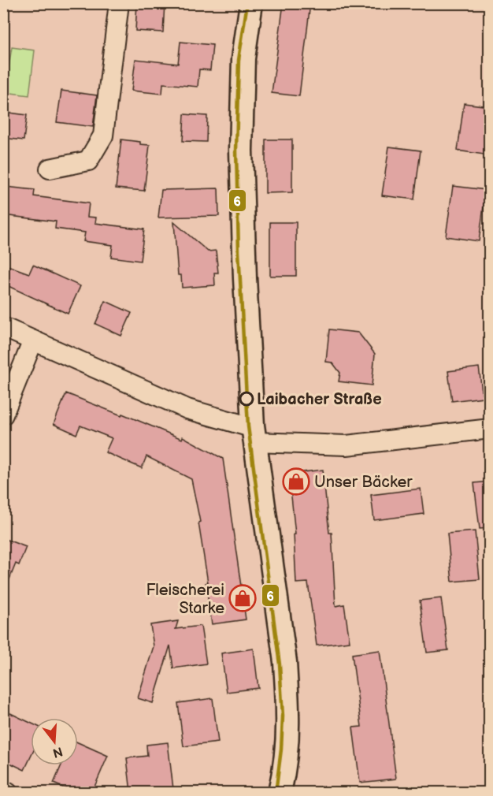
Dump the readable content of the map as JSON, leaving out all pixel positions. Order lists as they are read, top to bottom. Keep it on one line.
{"places":{"other":["Laibacher Straße"],"shop":["Unser Bäcker","Fleischerei Starke"]},"lines":["transit line 6"],"north":"bottom"}
